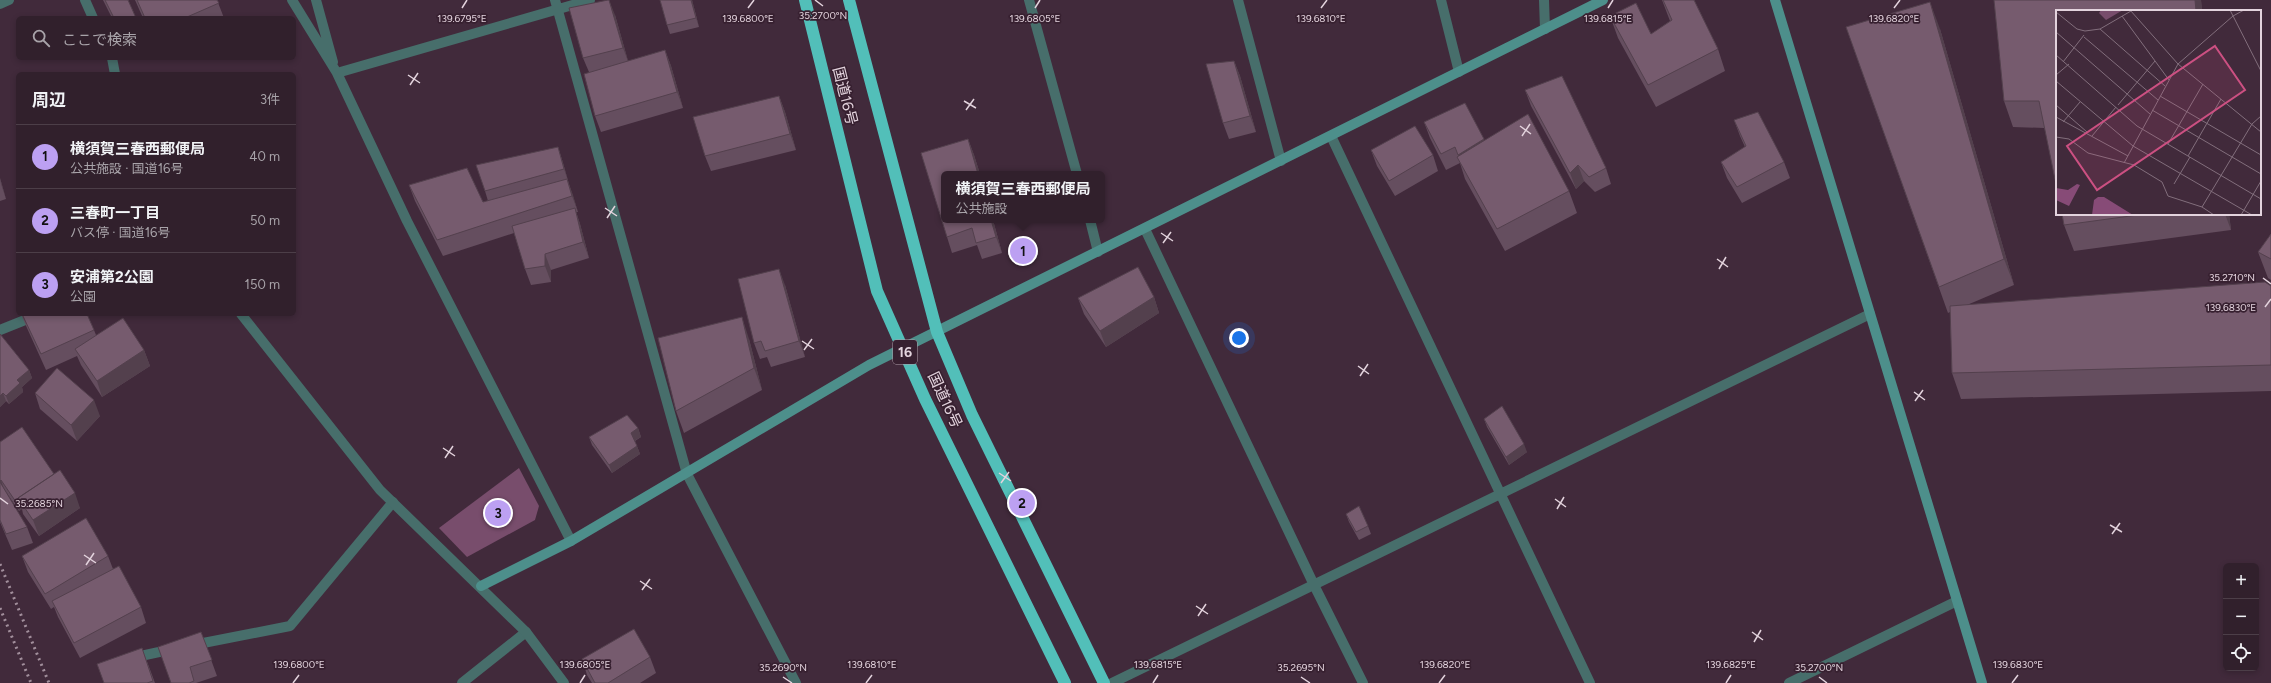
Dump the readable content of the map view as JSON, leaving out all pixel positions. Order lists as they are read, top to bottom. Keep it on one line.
{"streets":{"highway":["国道16号","16"]},"page":{"search":"ここで検索","heading":["周辺","3件"],"list":[{"mark":"1","name":"横須賀三春西郵便局","note":"公共施設 · 国道16号","value":"40 m"},{"mark":"2","name":"三春町一丁目","note":"バス停 · 国道16号","value":"50 m"},{"mark":"3","name":"安浦第2公園","note":"公園","value":"150 m"}],"popup":["横須賀三春西郵便局","公共施設"],"pins":["1","2","3"],"map_buttons":["+","−"]},"coordinates":["35.2700°N","139.6795°E","139.6800°E","139.6805°E","139.6810°E","139.6815°E","139.6820°E","35.2710°N","139.6830°E","35.2685°N","139.6825°E","35.2690°N","35.2695°N"]}
